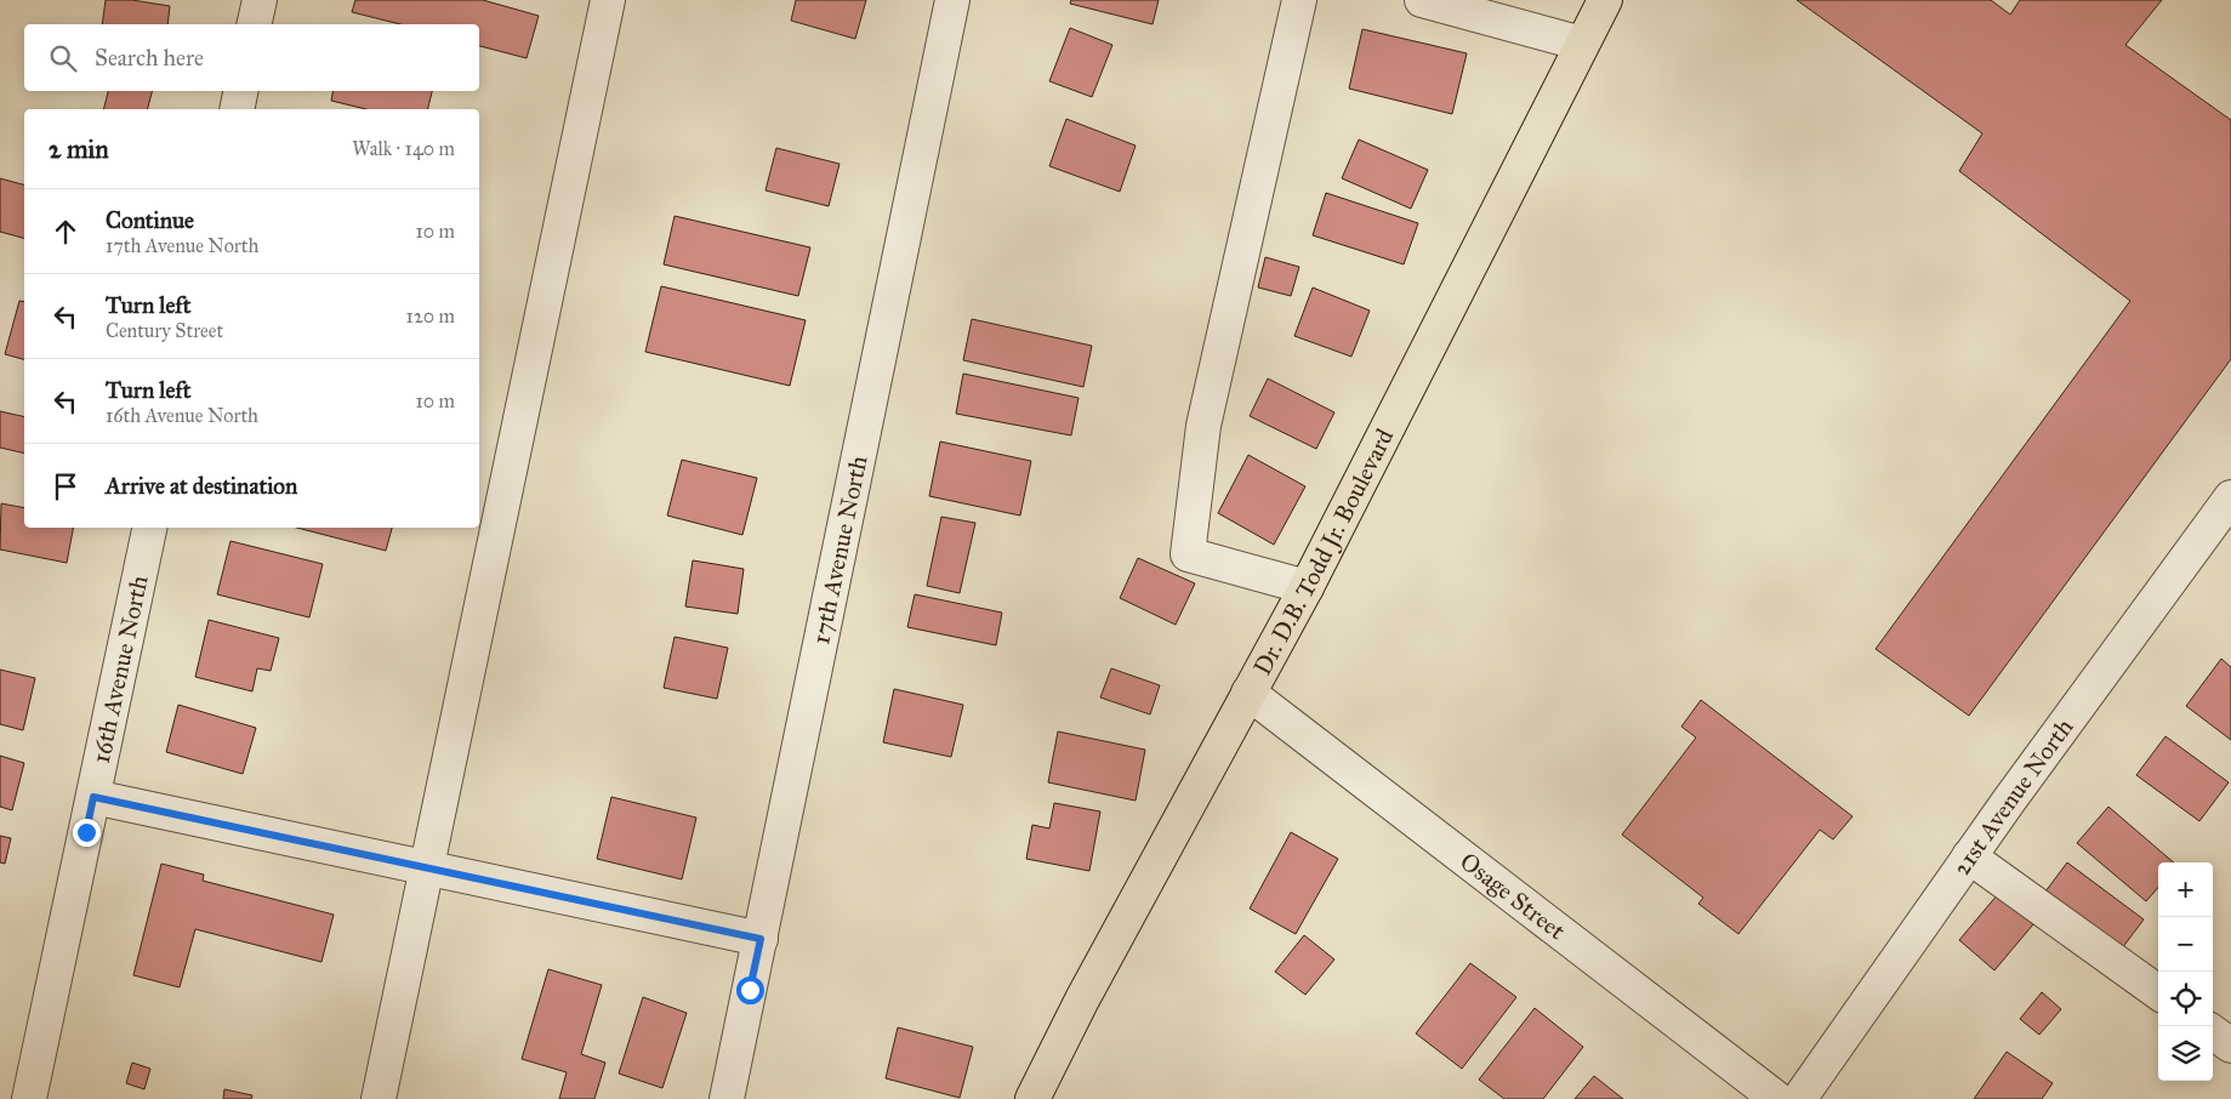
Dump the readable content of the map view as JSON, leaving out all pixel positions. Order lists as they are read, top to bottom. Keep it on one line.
{"streets":{"main road":["Dr. D.B. Todd Jr. Boulevard"],"street":["17th Avenue North","16th Avenue North","21st Avenue North","Osage Street"]},"crossings":[["Dr. D.B. Todd Jr. Boulevard","Osage Street"]],"page":{"search":"Search here","heading":["2 min","Walk · 140 m"],"list":[["Continue","17th Avenue North","10 m"],["Turn left","Century Street","120 m"],["Turn left","16th Avenue North","10 m"],"Arrive at destination"],"map_buttons":["+","−"]}}
